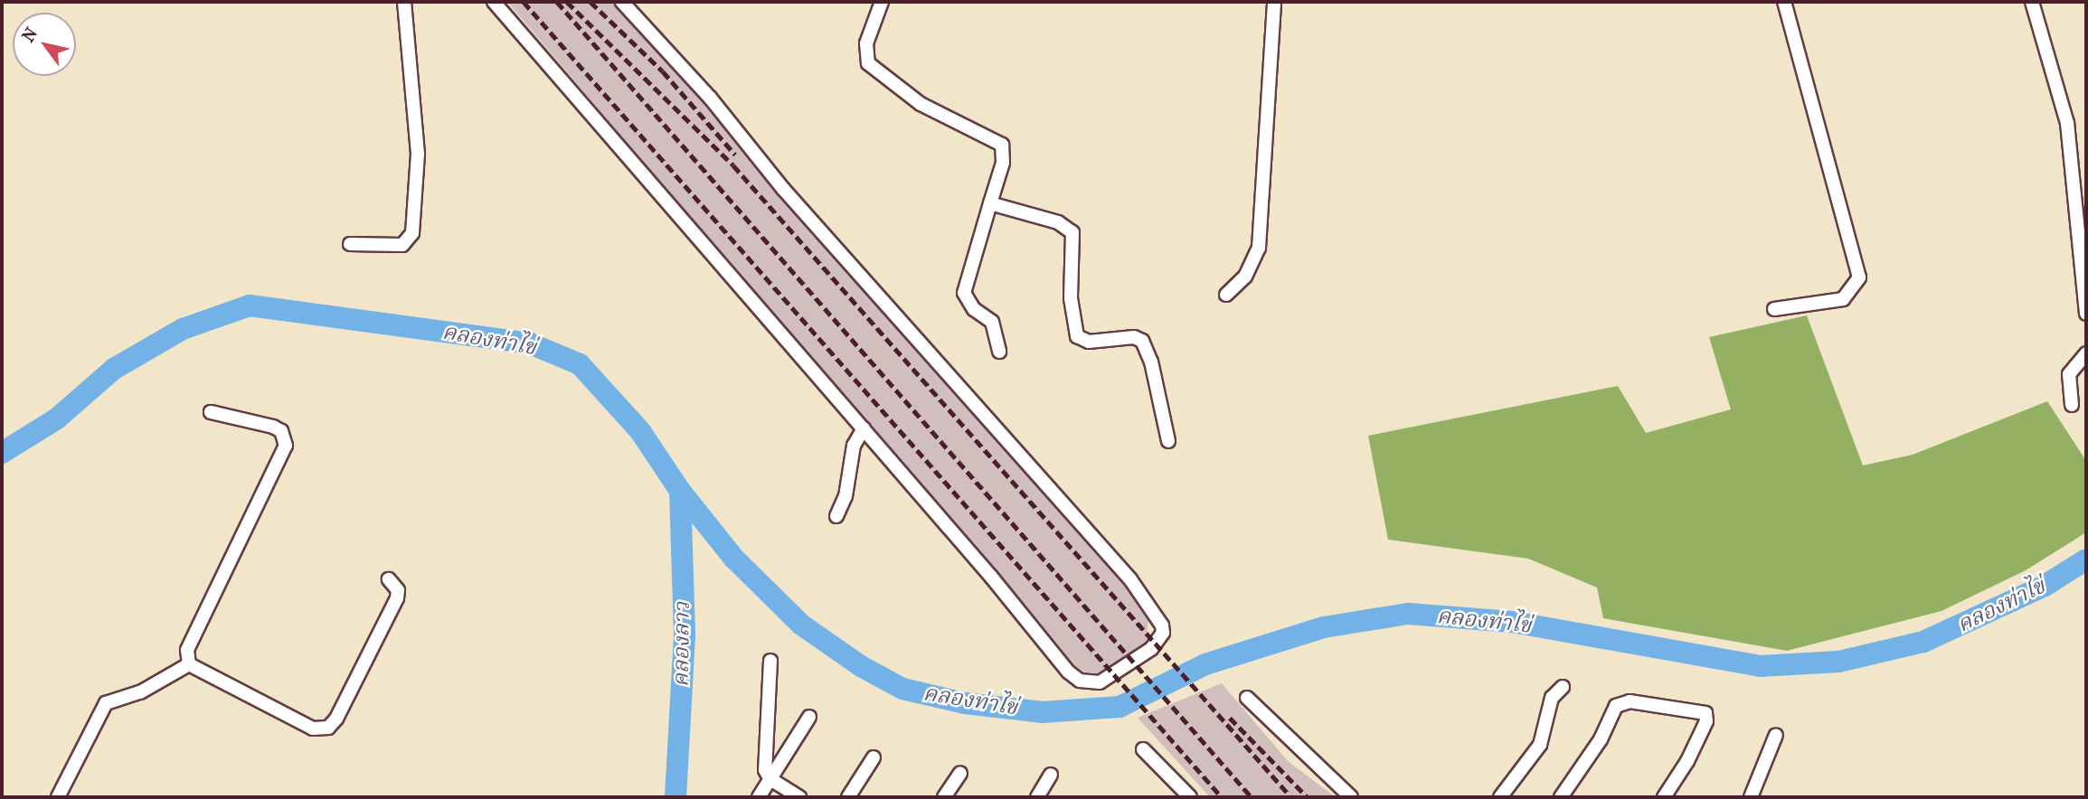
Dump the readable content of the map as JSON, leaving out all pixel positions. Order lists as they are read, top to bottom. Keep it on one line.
{"water":["คลองท่าไข่","คลองลาว"],"north":"top left"}
